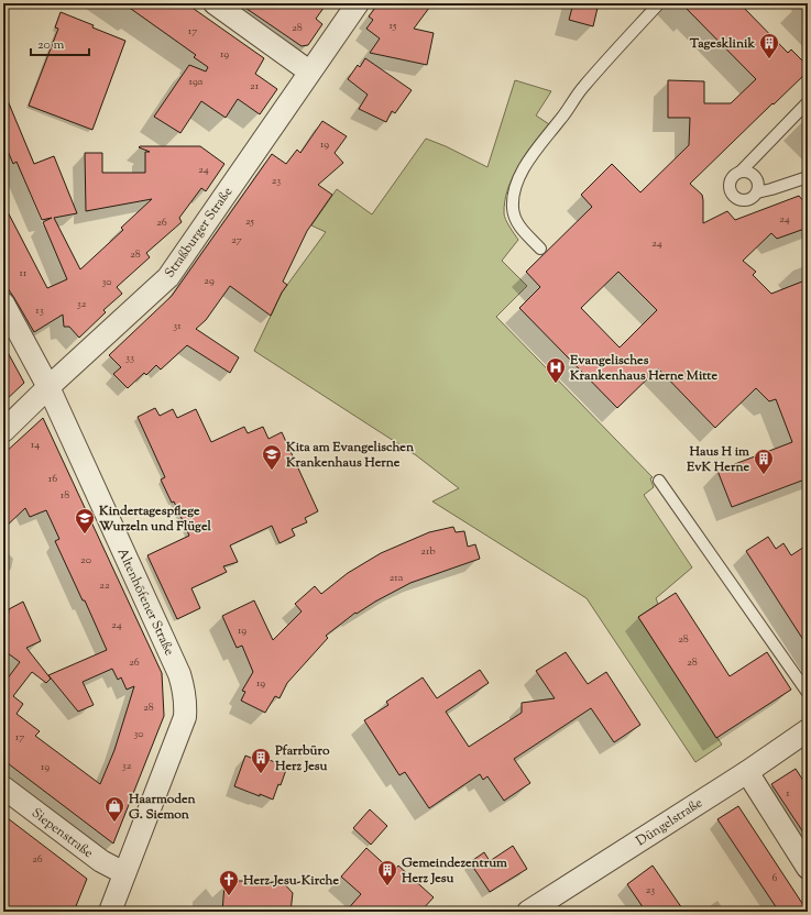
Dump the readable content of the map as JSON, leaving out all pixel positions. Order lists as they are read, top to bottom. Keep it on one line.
{"streets":{"street":["Straßburger Straße","Altenhöfener Straße","Düngelstraße","Siepenstraße"]},"crossings":[["Straßburger Straße","Altenhöfener Straße"],["Altenhöfener Straße","Siepenstraße"]],"places":{"building":["Tagesklinik","Haus H im EvK Herne","Pfarrbüro Herz Jesu","Gemeindezentrum Herz Jesu"],"hospital":["Evangelisches Krankenhaus Herne Mitte"],"school or university":["Kita am Evangelischen Krankenhaus Herne","Kindertagespflege Wurzeln und Flügel"],"shop":["Haarmoden G. Siemon"],"church":["Herz-Jesu-Kirche"]},"house_numbers":["15","28","17","19","19a","21","19","24","23","24","25","26","27","24","28","11","29","30","32","13","31","33","14","16","18","21b","20","21a","22","24","19","28","26","28","19","28","30","17","32","19","1","26","6","23"],"scale_bar":"20 m"}
